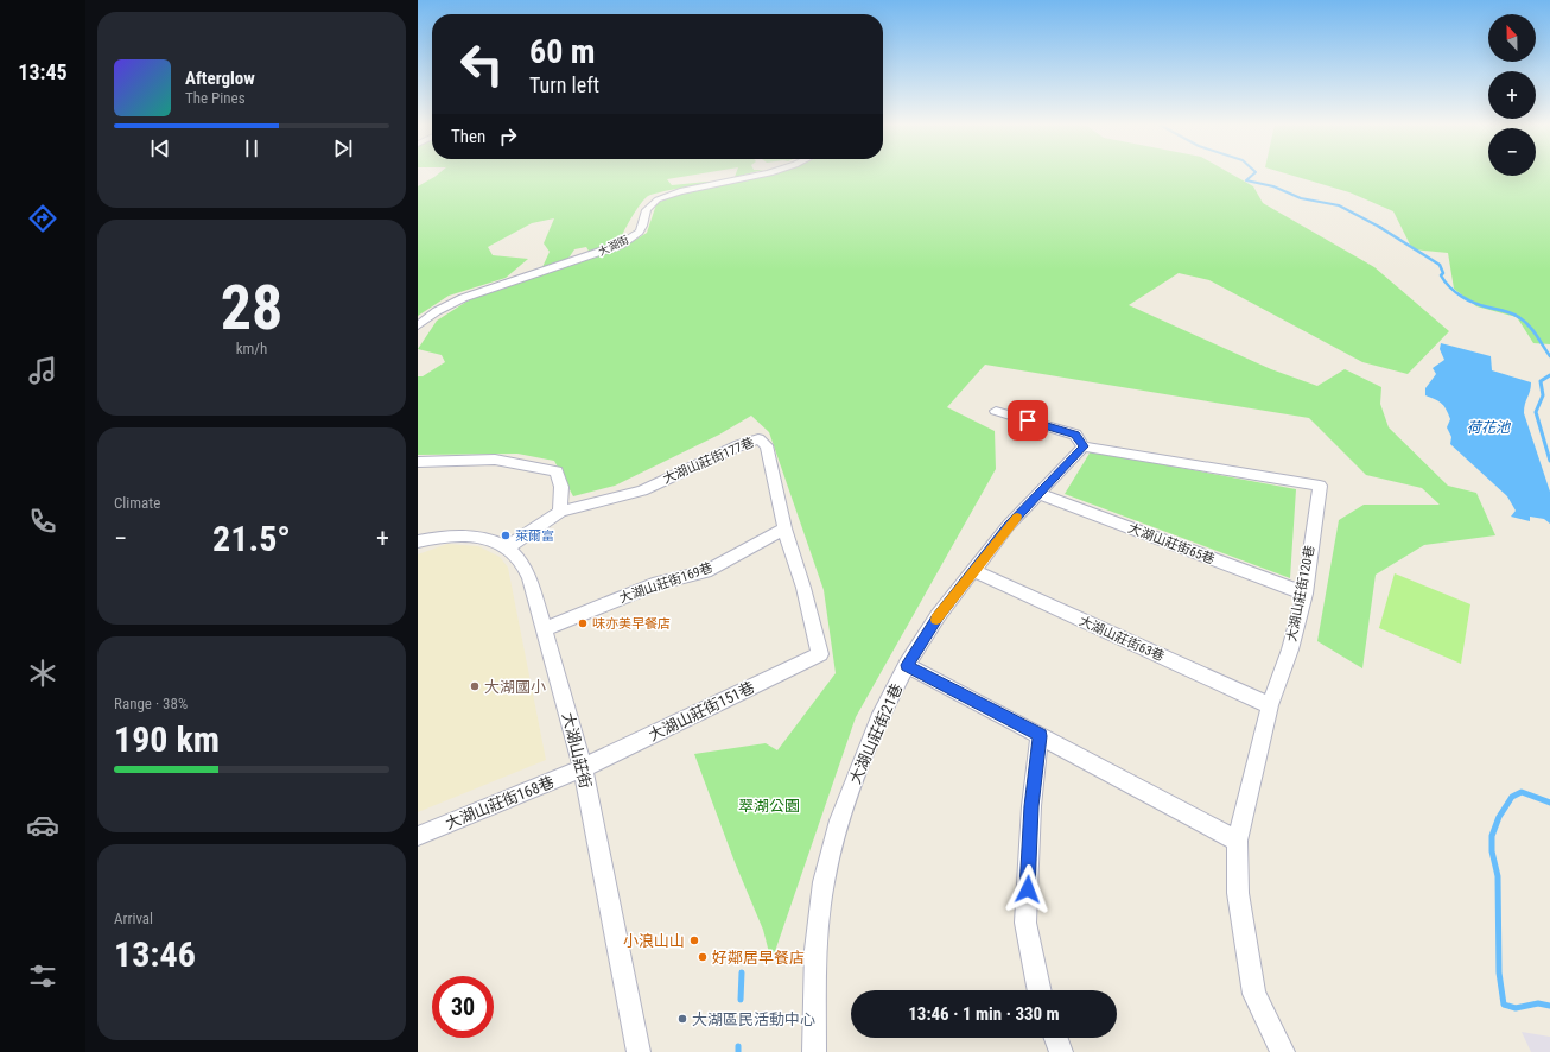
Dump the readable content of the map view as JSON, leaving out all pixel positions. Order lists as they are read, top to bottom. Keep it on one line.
{"streets":{"street":["大湖街","大湖山莊街177巷","大湖山莊街65巷","大湖山莊街169巷","大湖山莊街120巷","大湖山莊街63巷","大湖山莊街151巷","大湖山莊街21巷","大湖山莊街","大湖山莊街168巷"]},"crossings":[["大湖山莊街177巷","大湖山莊街169巷"],["大湖山莊街177巷","大湖山莊街151巷"],["大湖山莊街177巷","大湖山莊街"],["大湖山莊街65巷","大湖山莊街120巷"],["大湖山莊街65巷","大湖山莊街21巷"],["大湖山莊街169巷","大湖山莊街"],["大湖山莊街120巷","大湖山莊街63巷"],["大湖山莊街120巷","大湖山莊街21巷"],["大湖山莊街63巷","大湖山莊街21巷"],["大湖山莊街151巷","大湖山莊街"],["大湖山莊街151巷","大湖山莊街168巷"],["大湖山莊街","大湖山莊街168巷"]],"water":["荷花池"],"parks":["翠湖公園"],"places":["萊爾富","味亦美早餐店","大湖國小","小浪山山","好鄰居早餐店","大湖區民活動中心"],"north":"top","page":{"tabs":"13:45","map_buttons":["+","−"],"turn":["60 m","Turn left"],"song":["Afterglow","The Pines"],"then":"Then","tile":[["28","km/h"],"Climate",["Range · 38%","190 km"],["Arrival","13:46"]],"heat":["−","21.5°","+"],"limit":"30","trip":"13:46 · 1 min · 330 m"}}
